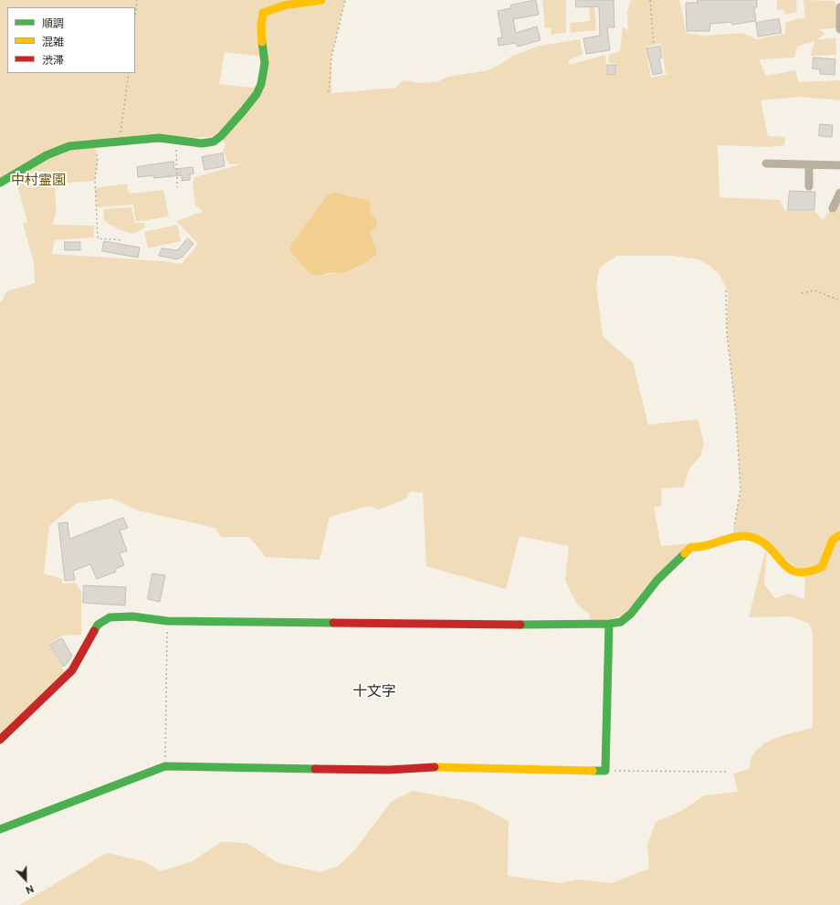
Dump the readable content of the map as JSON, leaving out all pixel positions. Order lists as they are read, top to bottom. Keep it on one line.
{"districts":["十文字"],"parks":["中村霊園"],"legend":["順調","混雑","渋滞"],"north":"bottom"}
